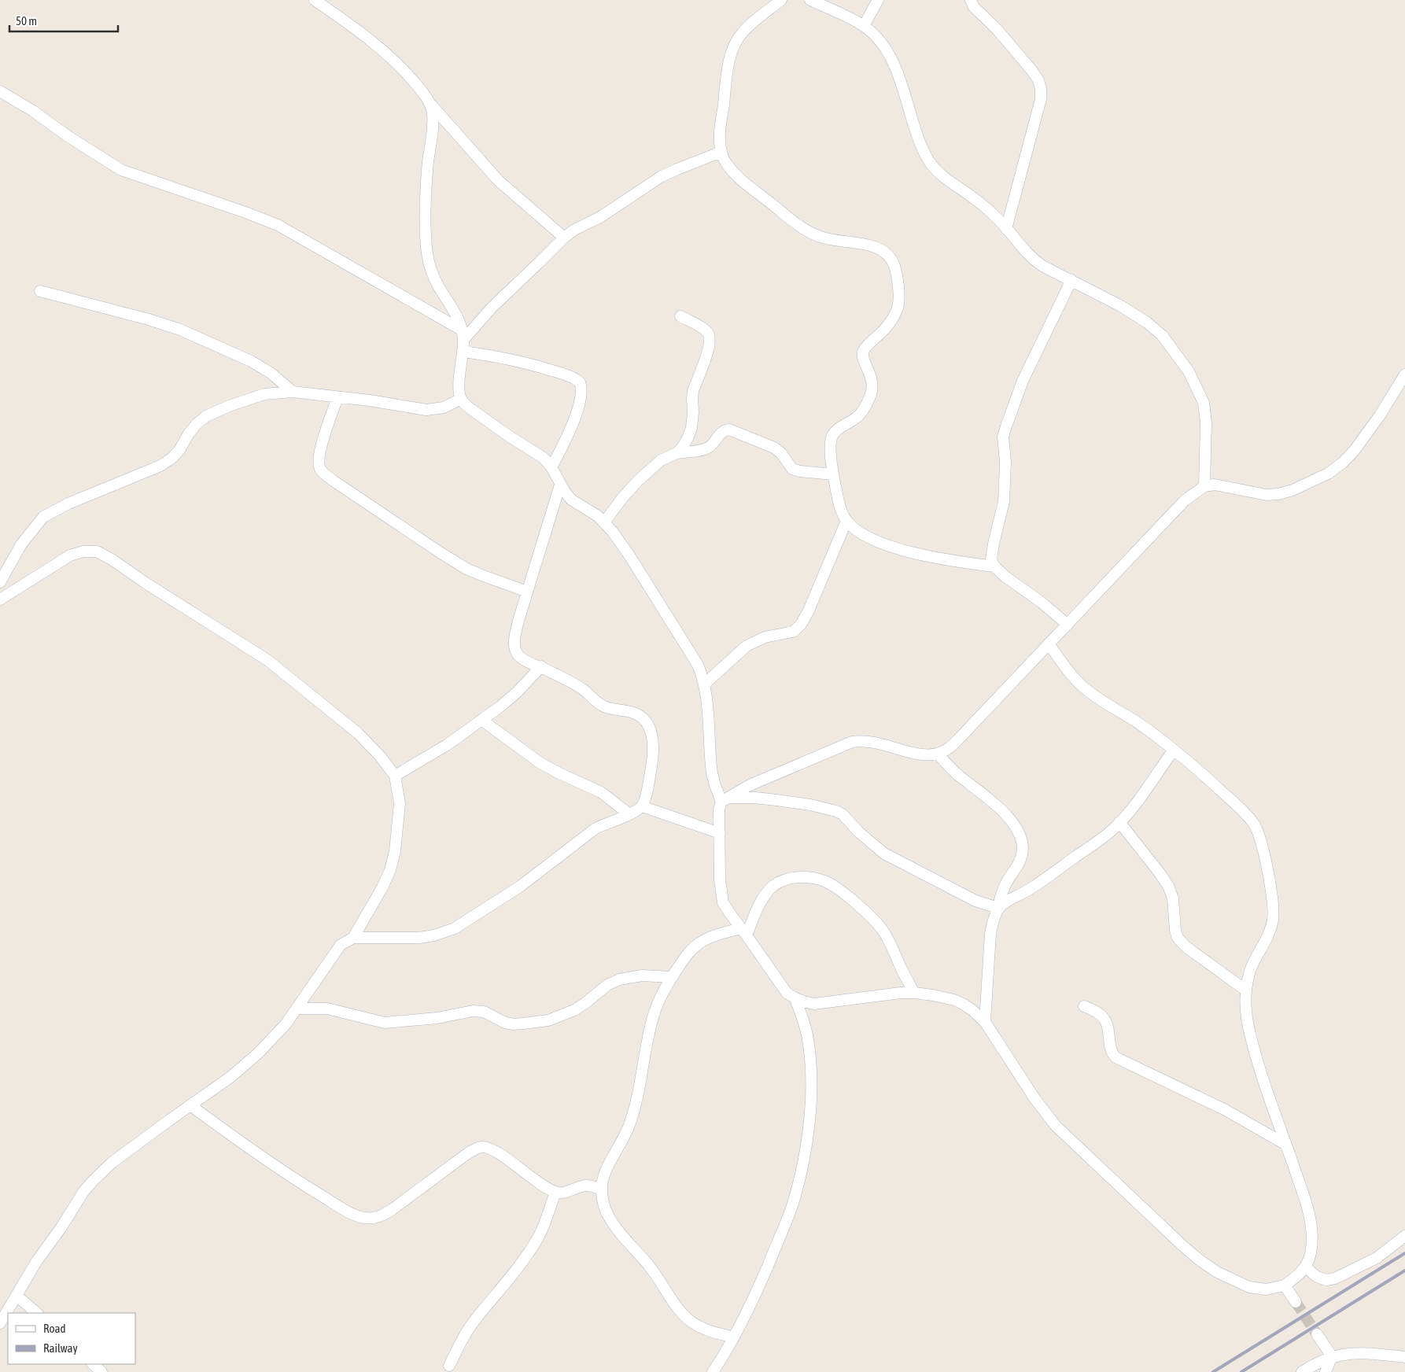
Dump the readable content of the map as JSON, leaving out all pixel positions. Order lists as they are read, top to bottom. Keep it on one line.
{"legend":["Road","Railway"],"scale_bar":"50 m"}
